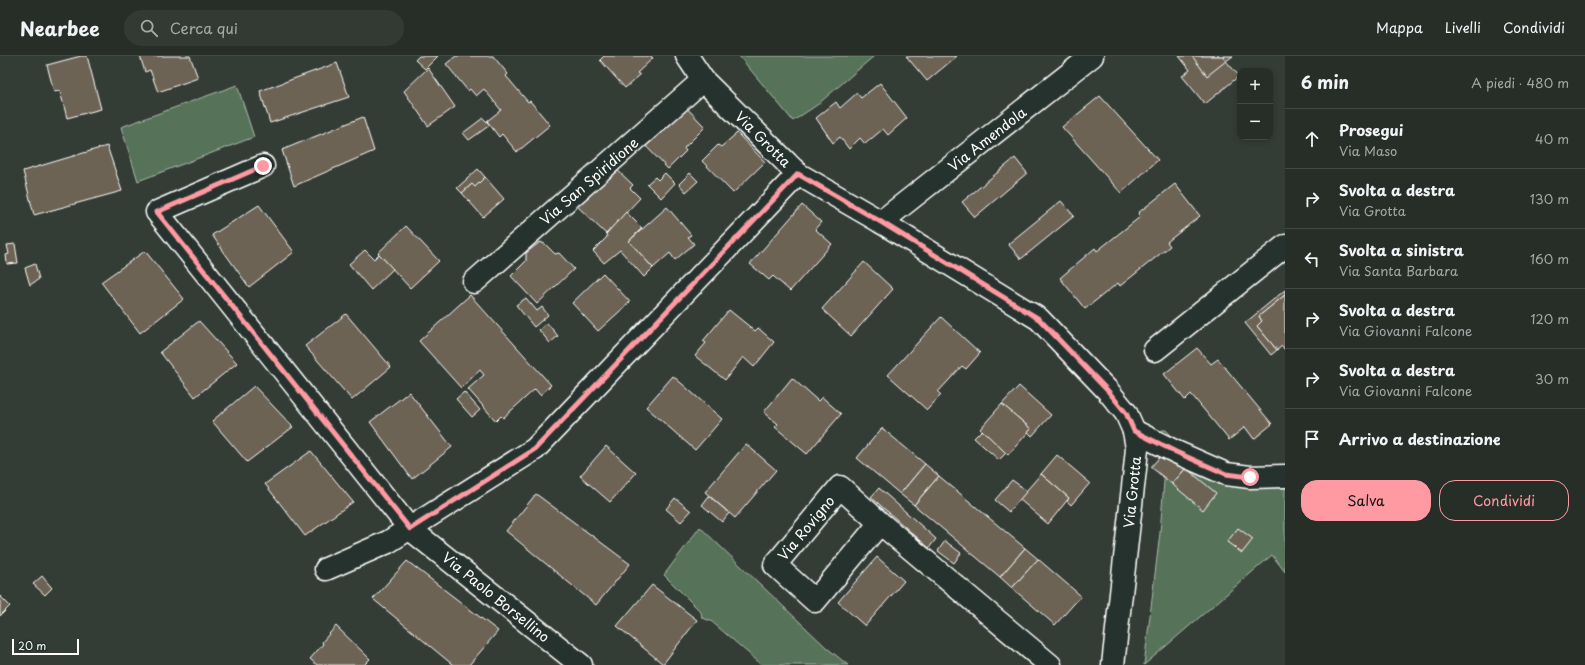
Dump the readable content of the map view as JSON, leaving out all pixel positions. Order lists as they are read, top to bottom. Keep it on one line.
{"streets":{"street":["Via Grotta","Via Amendola","Via San Spiridione","Via Rovigno","Via Paolo Borsellino"]},"crossings":[["Via Grotta","Via Amendola"],["Via Grotta","Via San Spiridione"]],"scale_bar":"20 m","page":{"header":"Nearbee","search":"Cerca qui","nav":["Mappa","Livelli","Condividi"],"heading":["6 min","A piedi · 480 m"],"map_buttons":["+","−"],"list":[["Prosegui","Via Maso","40 m"],["Svolta a destra","Via Grotta","130 m"],["Svolta a sinistra","Via Santa Barbara","160 m"],["Svolta a destra","Via Giovanni Falcone","120 m"],["Svolta a destra","Via Giovanni Falcone","30 m"],"Arrivo a destinazione"],"buttons":["Salva","Condividi"],"scale":"20 m"}}
